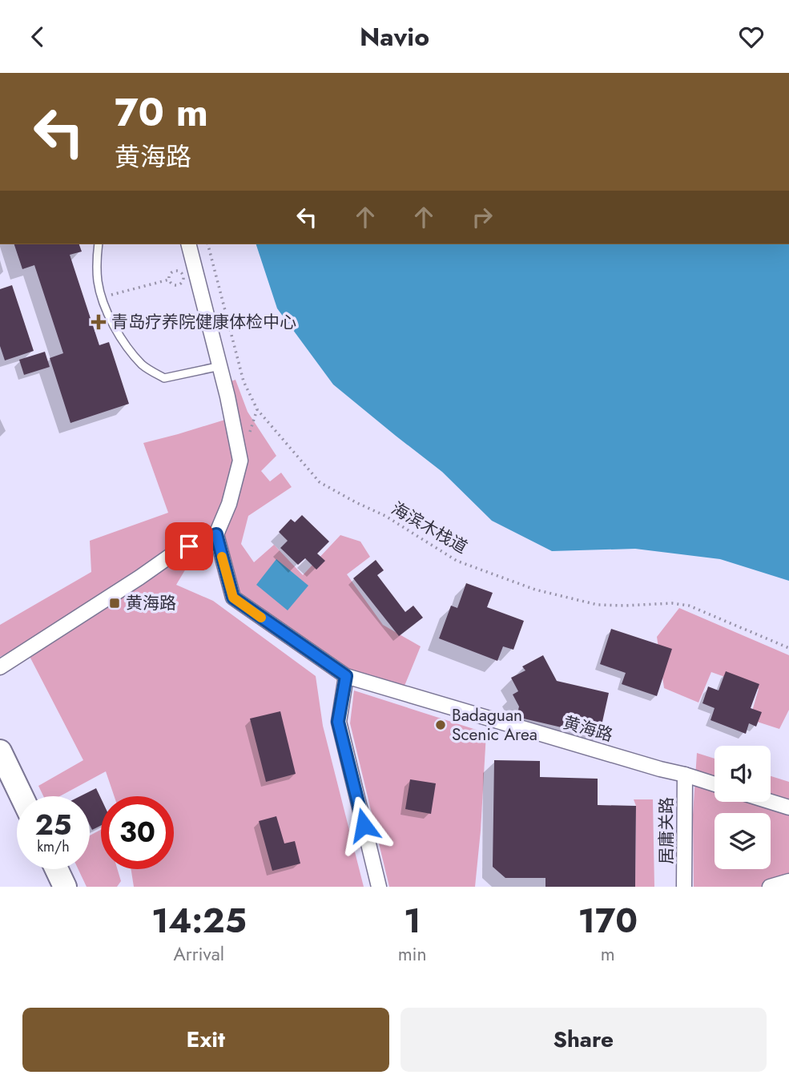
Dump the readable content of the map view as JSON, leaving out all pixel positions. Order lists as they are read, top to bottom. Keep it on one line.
{"streets":{"street":["黄海路","居庸关路"],"path":["海滨木栈道"]},"crossings":[["黄海路","居庸关路"]],"places":{"health":["青岛疗养院健康体检中心"],"transit":["黄海路"],"other":["Badaguan Scenic Area"]},"page":{"header":"Navio","turn":["70 m","黄海路"],"speed":"25 km/h","limit":"30","eta":["14:25","Arrival","1","min","170","m"],"buttons":["Exit","Share"]}}
